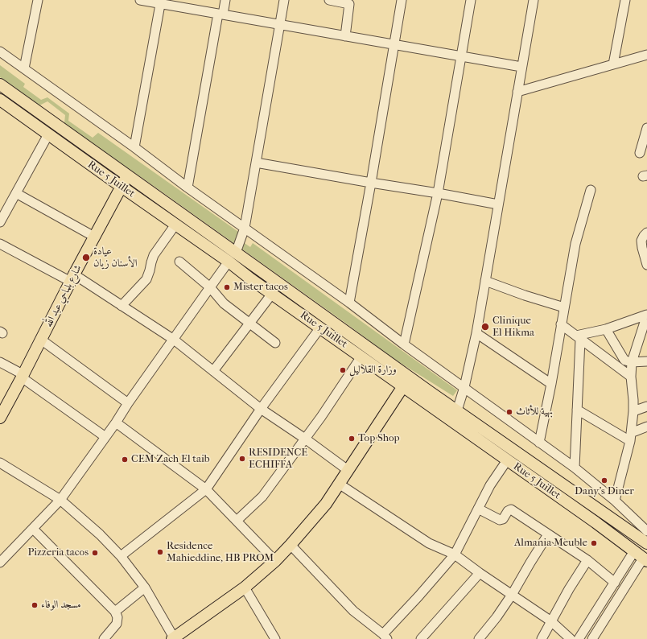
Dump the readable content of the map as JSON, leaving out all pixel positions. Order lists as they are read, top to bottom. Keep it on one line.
{"streets":{"main road":["Rue 5 Juillet","شارع بلماحي عبد الله"]},"crossings":[["Rue 5 Juillet","شارع بلماحي عبد الله"]],"places":["عيادة الأسنان زيان","Mister tacos","Clinique El Hikma","وزارة القلاليل","بهية للأثاث","Top Shop","RESIDENCE ECHIFFA","CEM Zach El taib","Dany's Diner","Almania Meuble","Residence Mahieddine, HB PROM","Pizzeria tacos","مسجد الوفاء"]}
